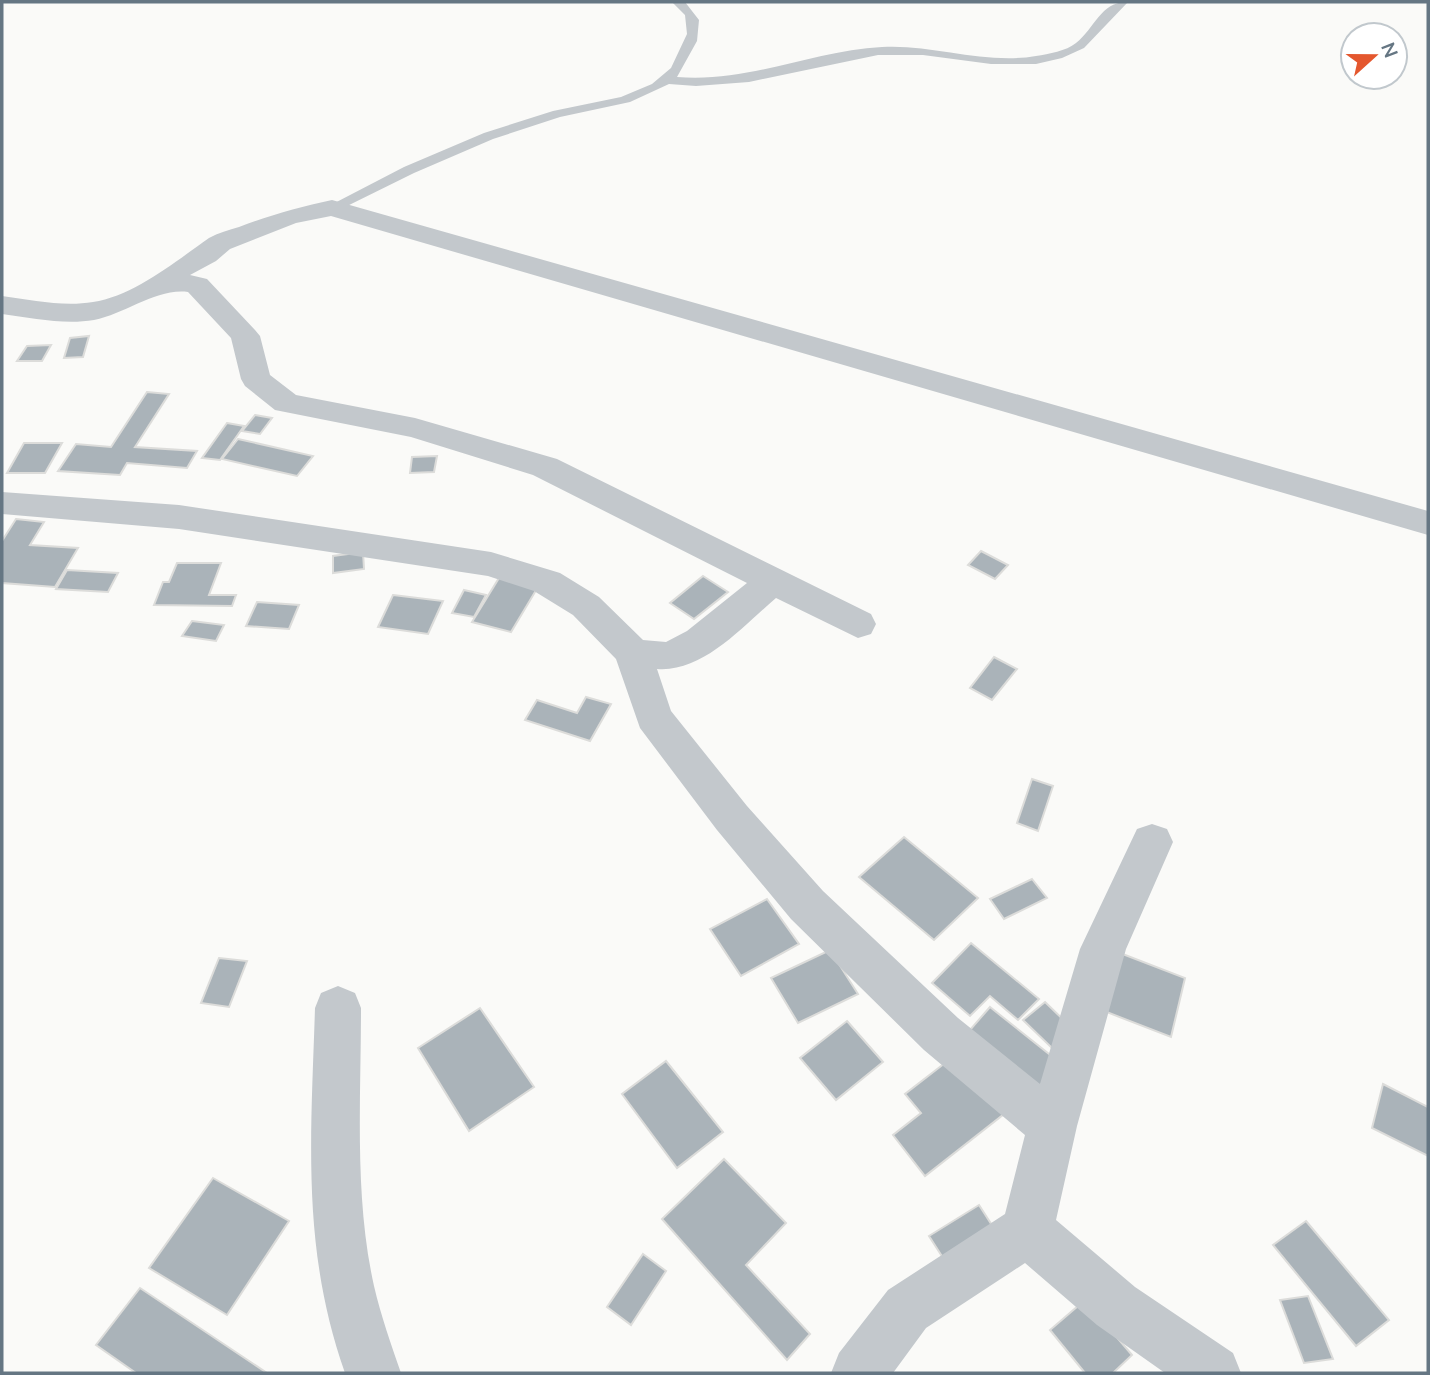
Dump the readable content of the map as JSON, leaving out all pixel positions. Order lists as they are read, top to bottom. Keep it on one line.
{"north":"right"}
